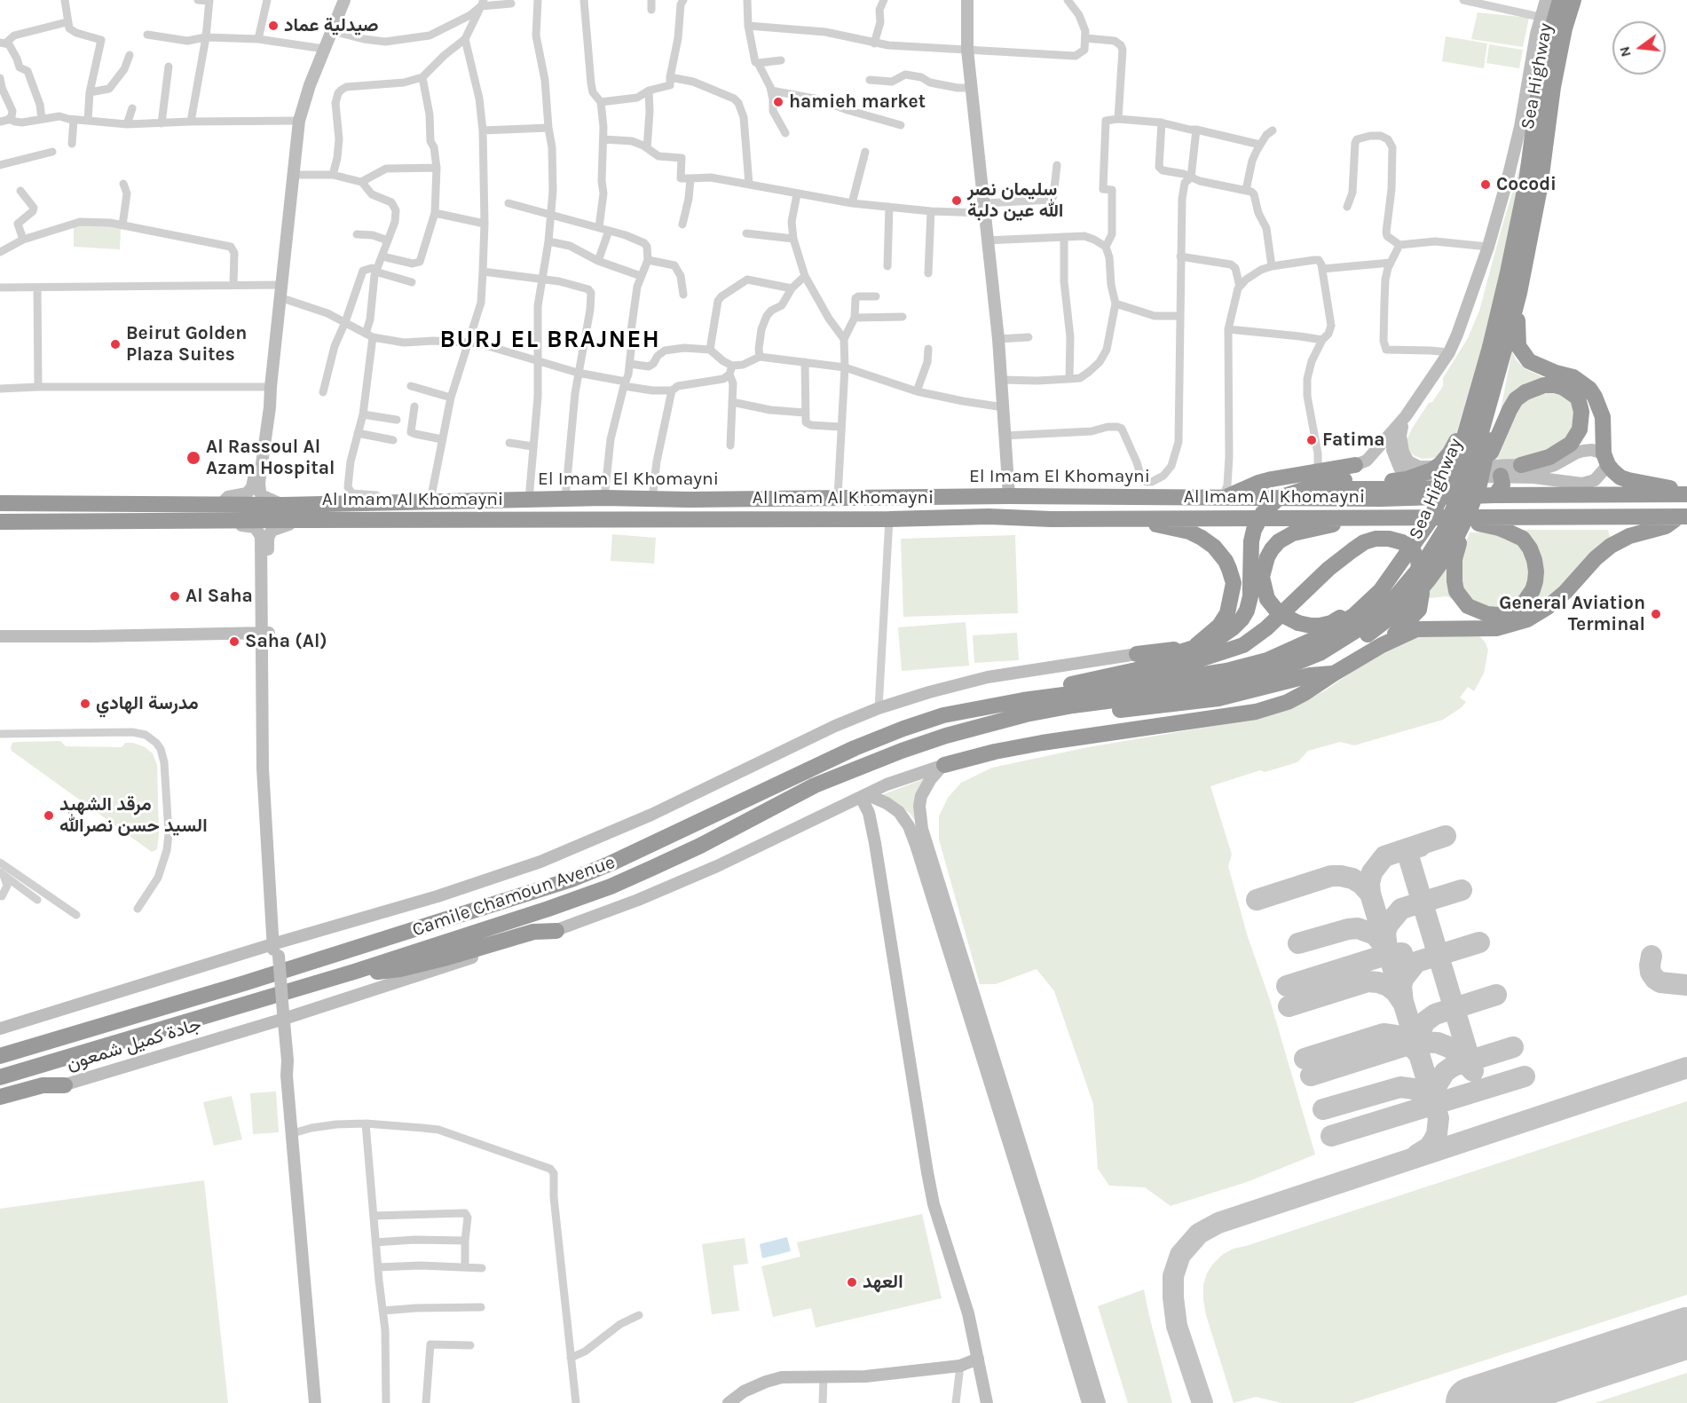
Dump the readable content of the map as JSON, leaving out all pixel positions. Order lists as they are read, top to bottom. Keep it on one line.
{"streets":{"highway":["Sea Highway","El Imam El Khomayni","Al Imam Al Khomayni","Camile Chamoun Avenue"],"street":["جادة كميل شمعون"]},"crossings":[["Sea Highway","Camile Chamoun Avenue"],["El Imam El Khomayni","Al Imam Al Khomayni"]],"districts":["BURJ EL BRAJNEH"],"places":["صيدلية عماد","hamieh market","Cocodi","سليمان نصر الله عين دلبة","Beirut Golden Plaza Suites","Fatima","Al Rassoul Al Azam Hospital","Al Saha","General Aviation Terminal","Saha (Al)","مدرسة الهادي","مرقد الشهيد السيد حسن نصرالله","العهد"],"north":"left"}
